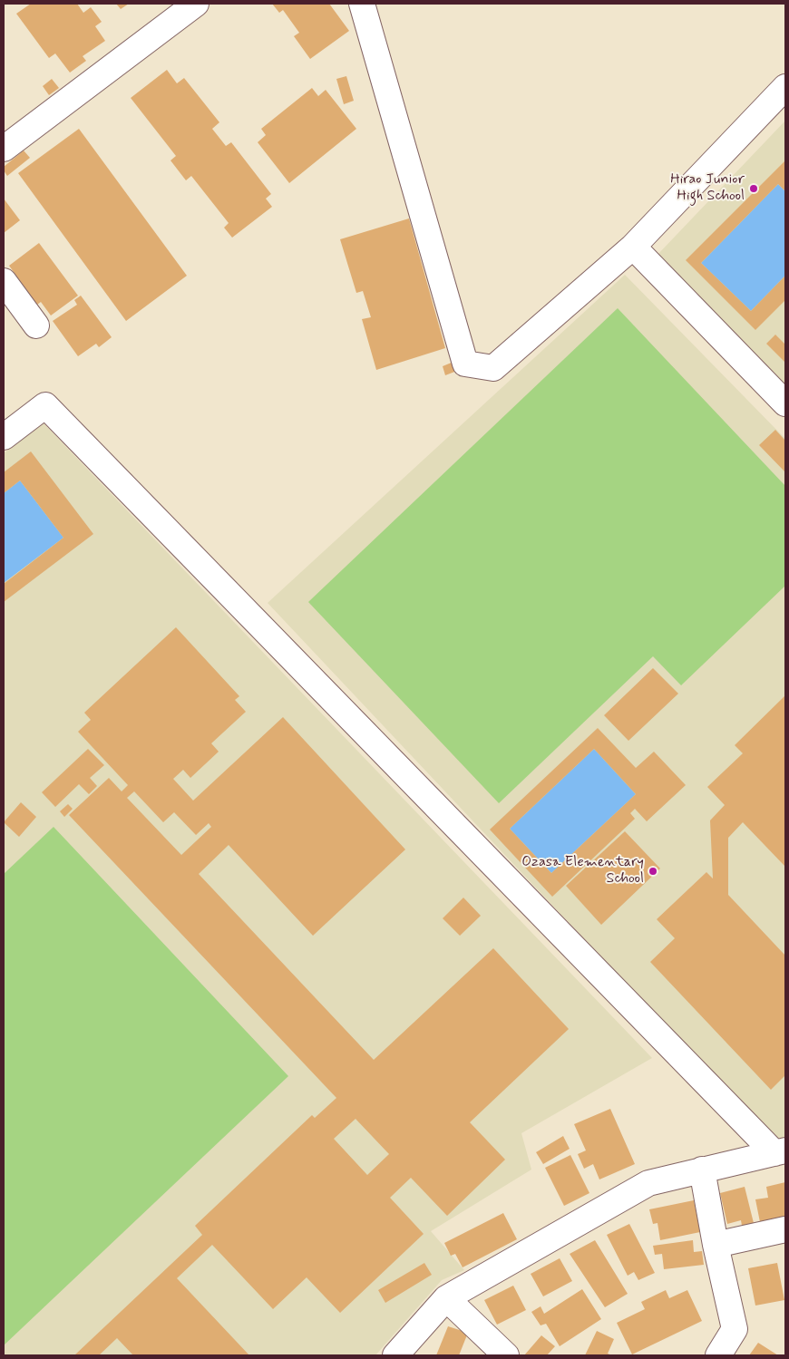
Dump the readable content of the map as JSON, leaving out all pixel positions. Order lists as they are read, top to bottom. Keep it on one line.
{"places":["Hirao Junior High School","Ozasa Elementary School"]}
